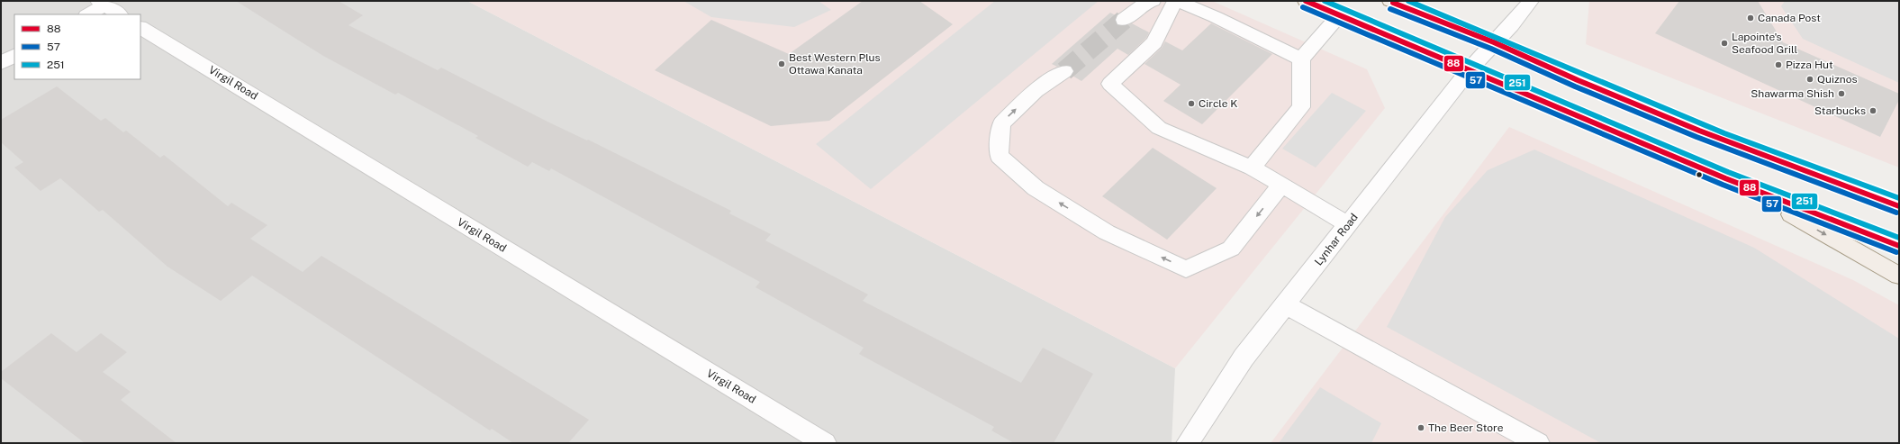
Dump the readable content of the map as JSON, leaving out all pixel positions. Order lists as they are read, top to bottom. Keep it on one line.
{"streets":{"street":["Virgil Road","Lynhar Road"]},"places":["Canada Post","Lapointe's Seafood Grill","Best Western Plus Ottawa Kanata","Pizza Hut","Quiznos","Shawarma Shish","Circle K","Starbucks","The Beer Store"],"lines":["transit line 88","transit line 251","transit line 57"],"legend":["88","57","251"]}
